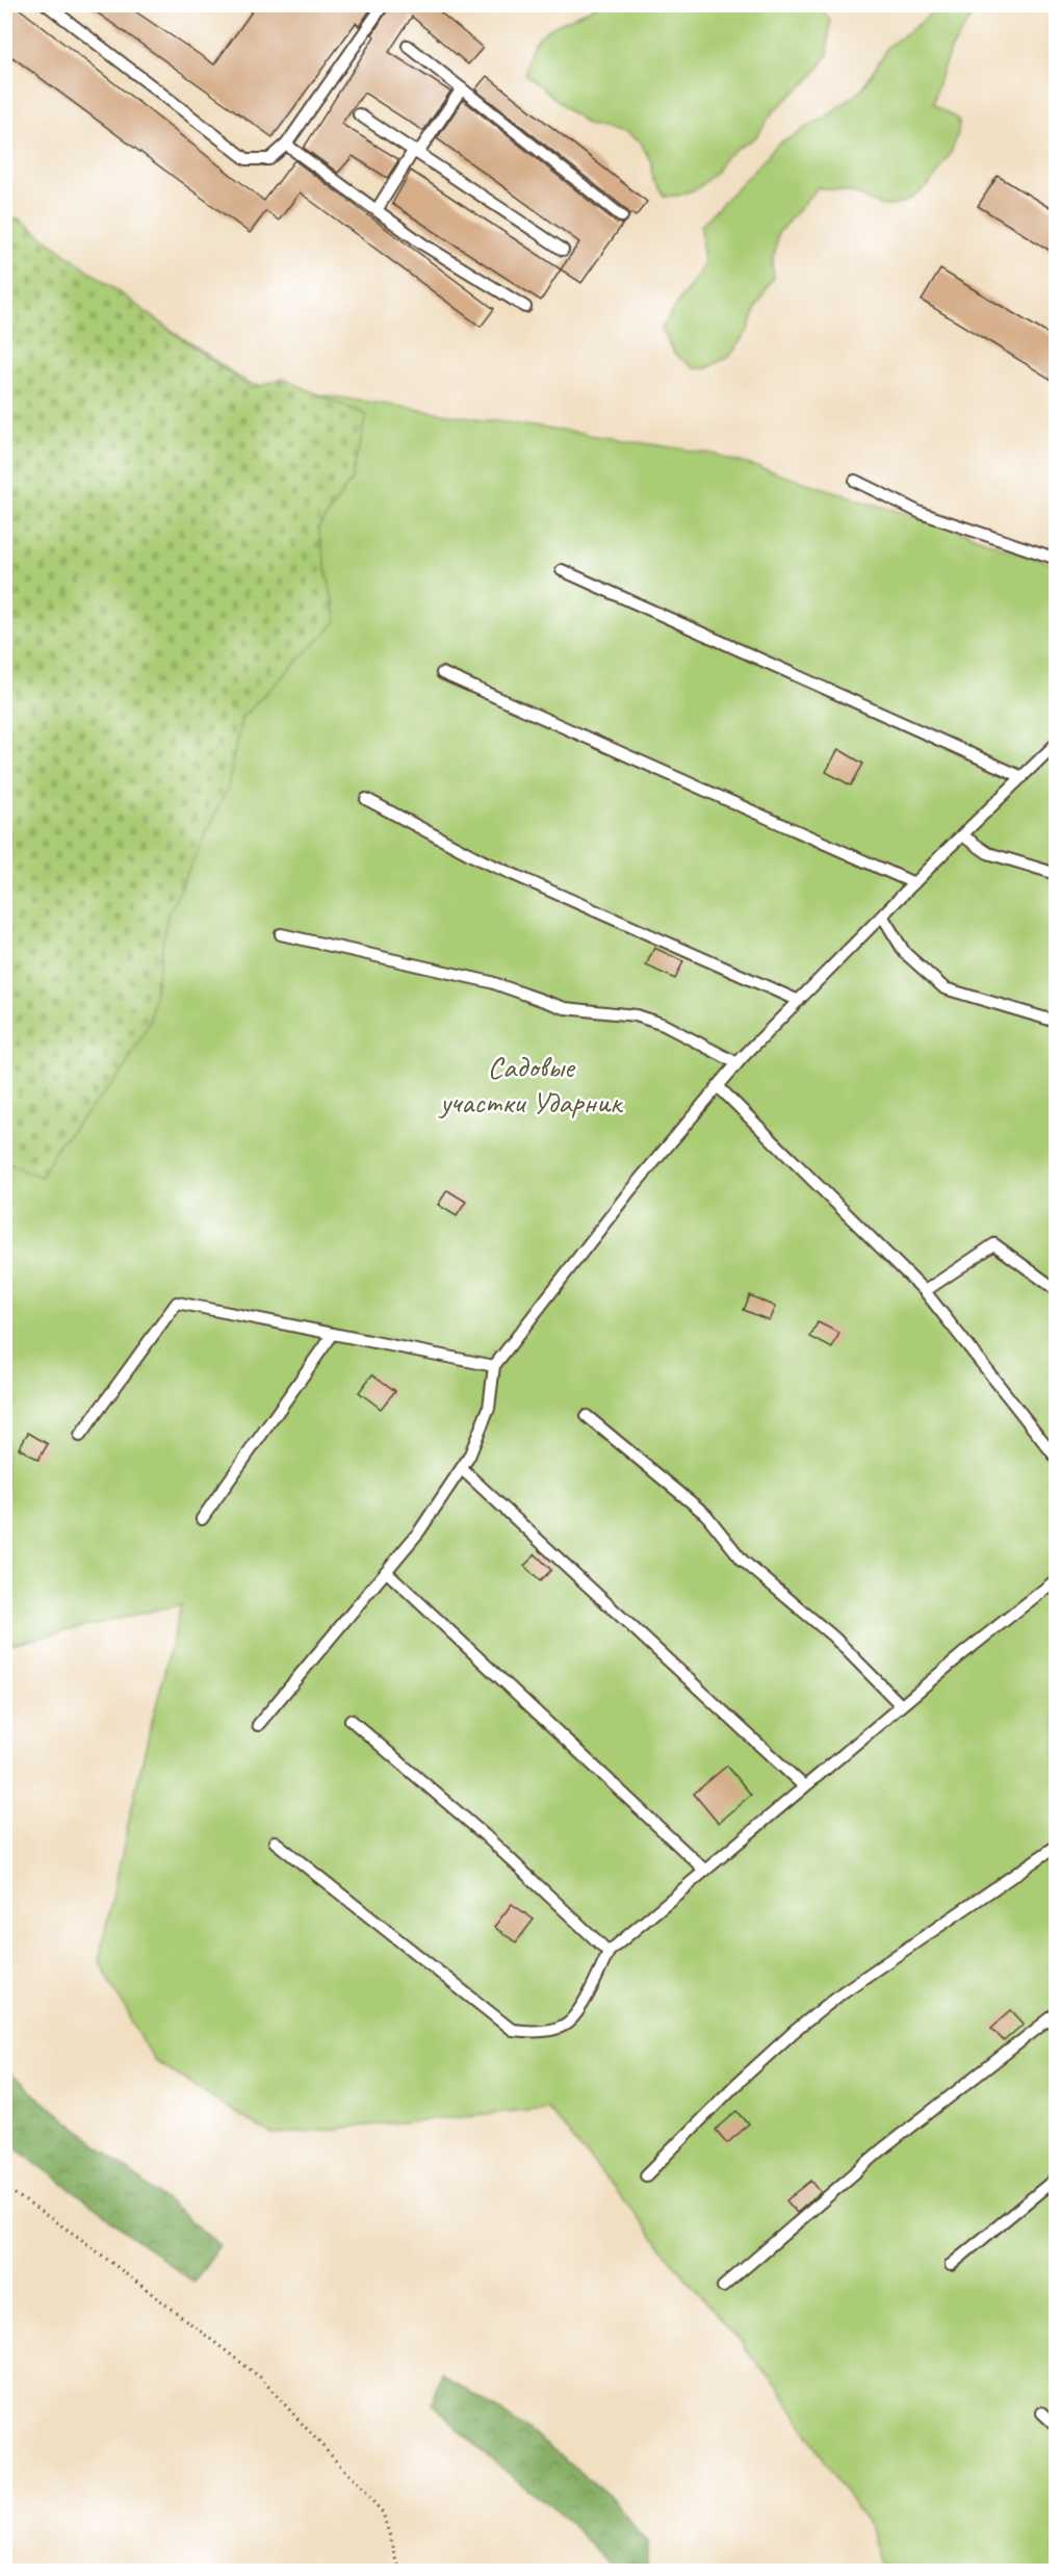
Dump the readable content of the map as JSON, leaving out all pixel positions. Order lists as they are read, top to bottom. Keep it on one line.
{"parks":["Садовые участки Ударник"]}
